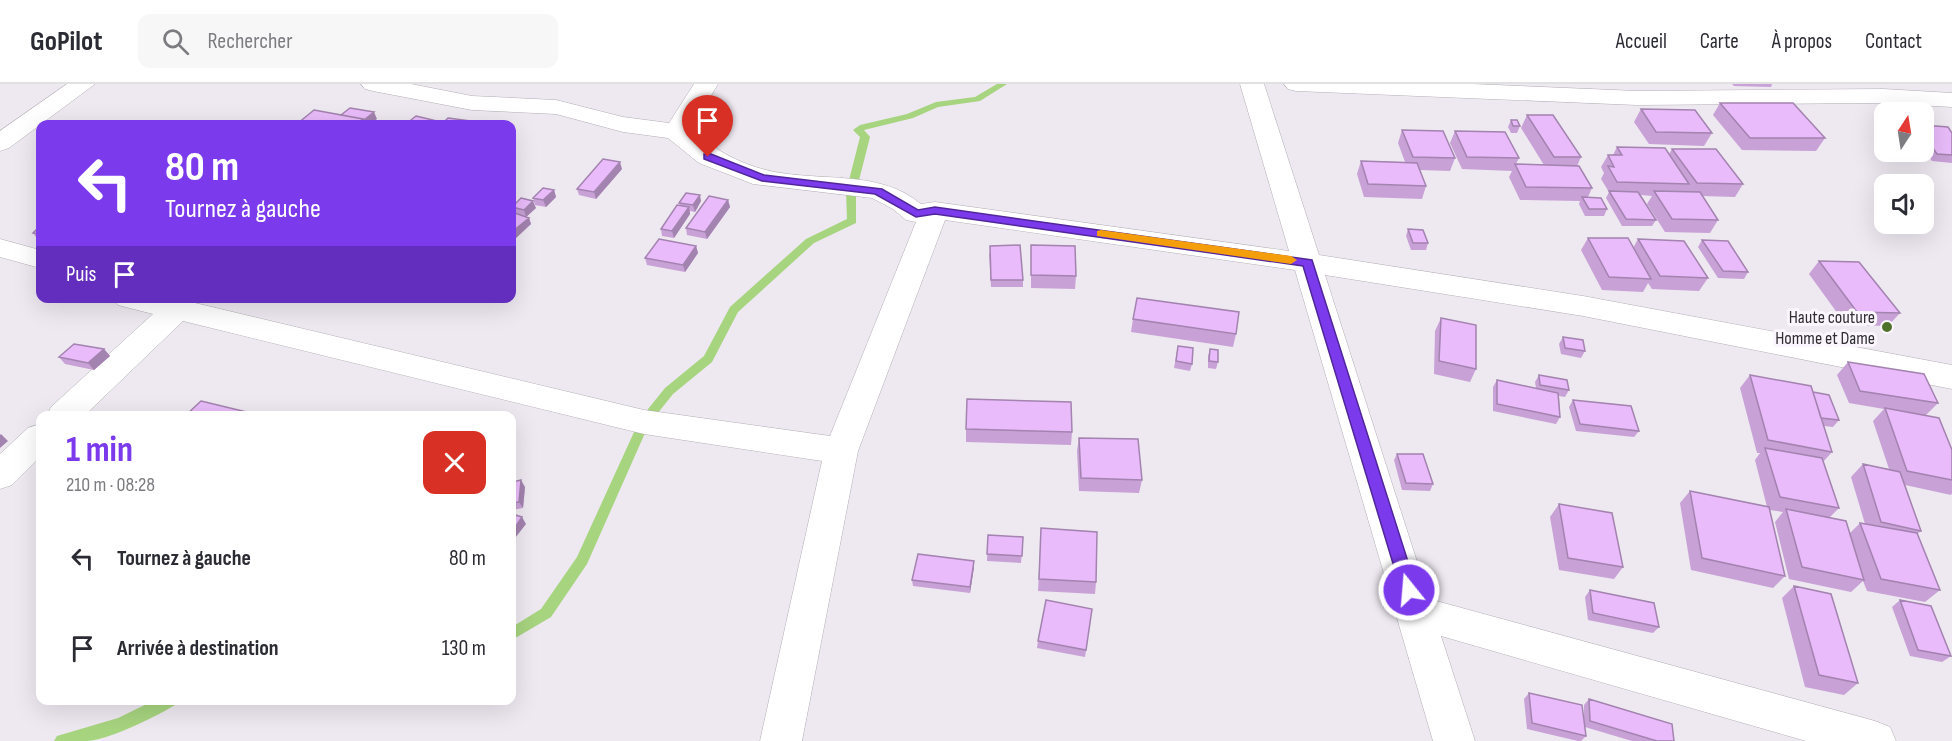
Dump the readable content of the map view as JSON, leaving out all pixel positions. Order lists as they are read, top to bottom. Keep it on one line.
{"places":["Haute couture Homme et Dame"],"north":"top","page":{"header":"GoPilot","search":"Rechercher","nav":["Accueil","Carte","À propos","Contact"],"turn":["80 m","Tournez à gauche"],"then":"Puis","heading":["1 min","210 m · 08:28"],"list":[{"name":"Tournez à gauche","value":"80 m"},{"name":"Arrivée à destination","value":"130 m"}]}}
